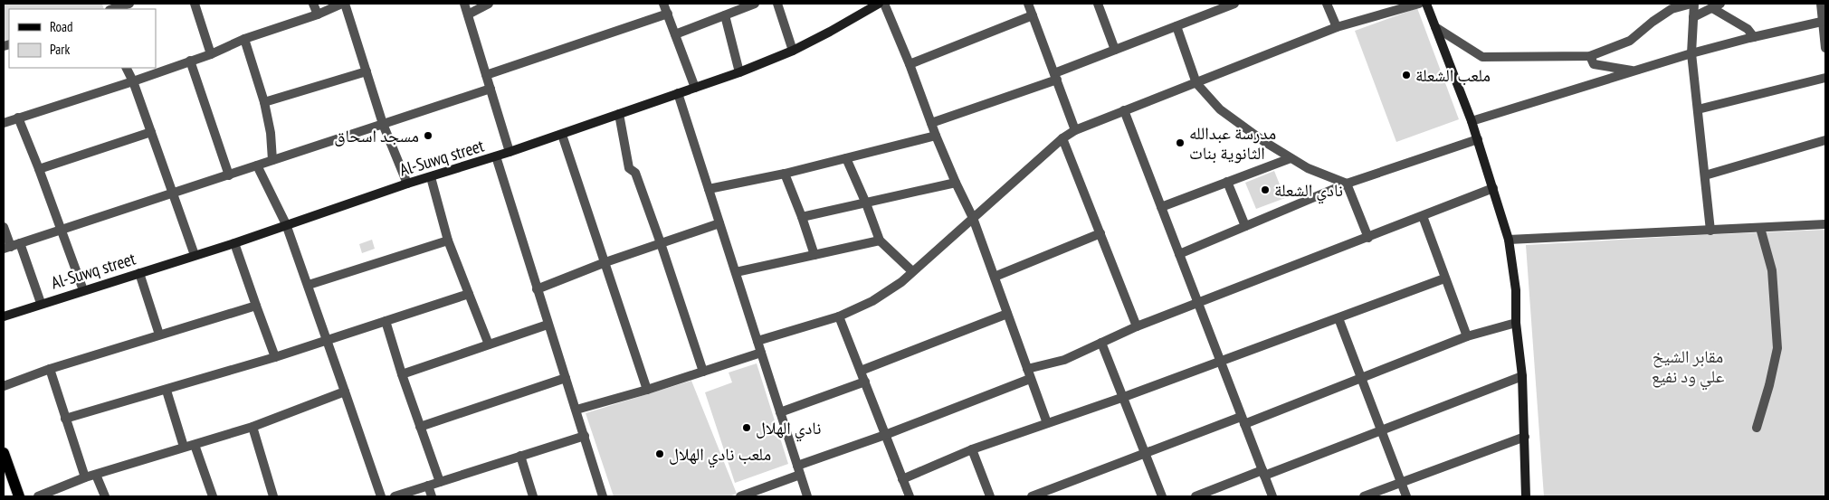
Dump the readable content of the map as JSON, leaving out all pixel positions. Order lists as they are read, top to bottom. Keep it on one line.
{"streets":{"street":["Al-Suwq street"]},"parks":["مقابر الشيخ علي ود نفيع"],"places":["ملعب الشعلة","مسجد اسحاق","مدرسة عبدالله الثانوية بنات","نادي الشعلة","نادي الهلال","ملعب نادي الهلال"],"legend":["Road","Park"]}
